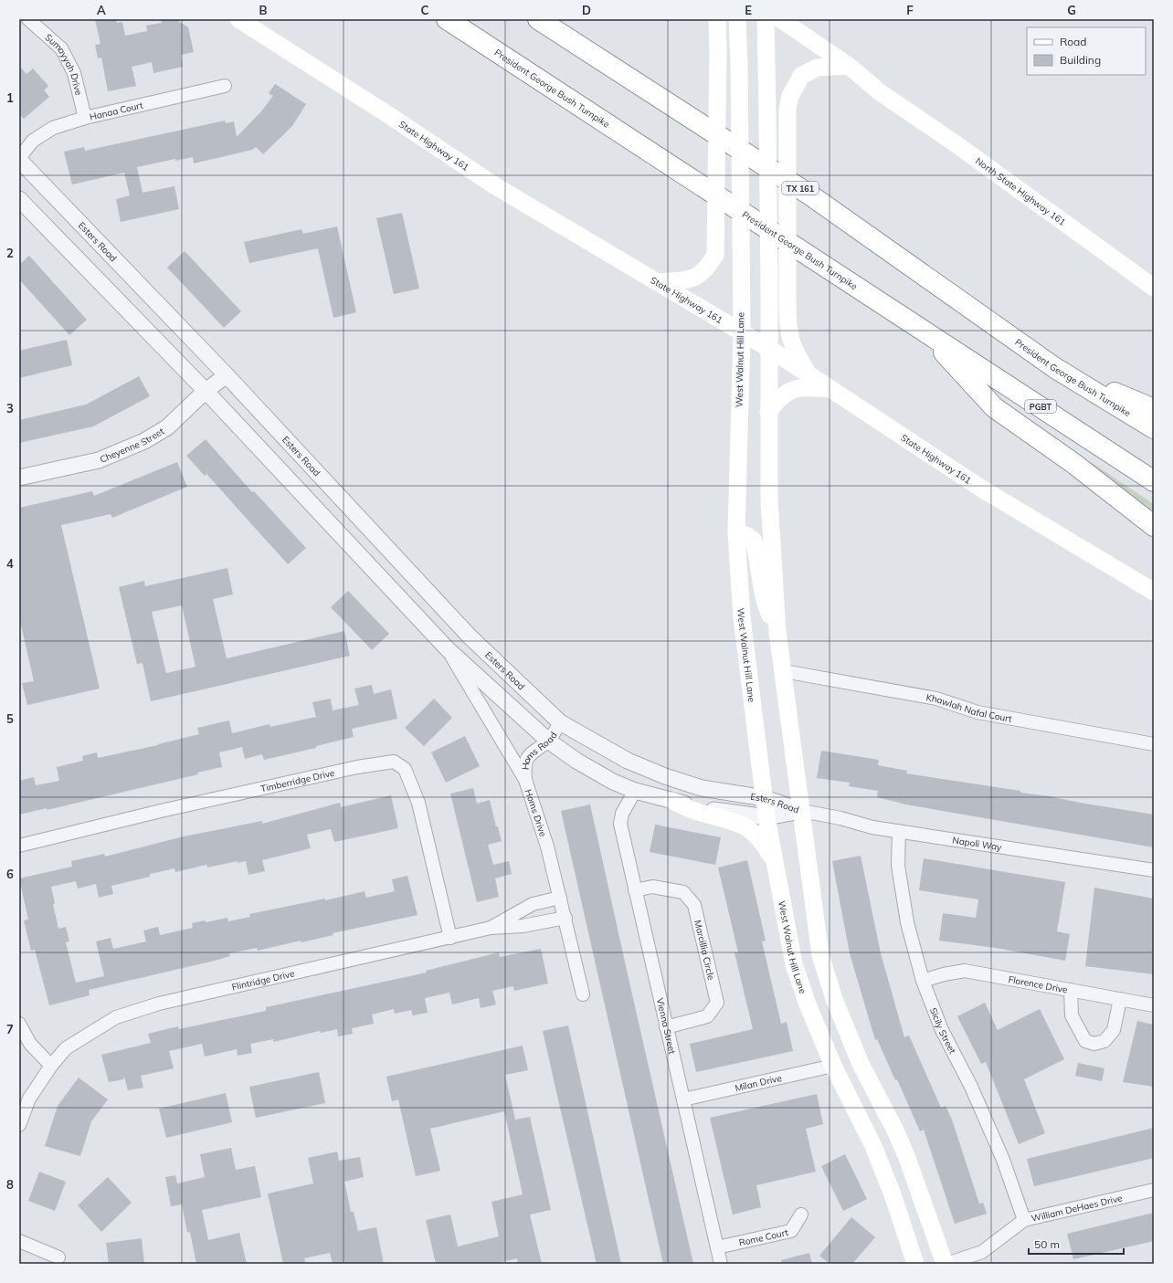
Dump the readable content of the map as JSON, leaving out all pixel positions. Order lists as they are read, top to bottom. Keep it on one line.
{"streets":{"highway":["President George Bush Turnpike","TX 161","PGBT"],"main road":["State Highway 161","North State Highway 161","West Walnut Hill Lane"],"street":["Sumayyah Drive","Hanaa Court","Esters Road","Cheyenne Street","Khawlah Nafal Court","Homs Road","Timberridge Drive","Homs Drive","Napoli Way","Marcillia Circle","Flintridge Drive","Florence Drive","Vienna Street","Sicily Street","Milan Drive","William DeHaes Drive","Rome Court"]},"crossings":[["Sumayyah Drive","Hanaa Court"],["Hanaa Court","Esters Road"],["State Highway 161","West Walnut Hill Lane"],["Esters Road","West Walnut Hill Lane"],["Esters Road","Cheyenne Street"],["Esters Road","Homs Road"],["Esters Road","Homs Drive"],["Esters Road","Napoli Way"],["Esters Road","Vienna Street"],["West Walnut Hill Lane","Milan Drive"],["Homs Road","Homs Drive"],["Timberridge Drive","Flintridge Drive"],["Homs Drive","Flintridge Drive"],["Napoli Way","Sicily Street"],["Marcillia Circle","Vienna Street"],["Florence Drive","Sicily Street"],["Vienna Street","Milan Drive"],["Vienna Street","Rome Court"],["Sicily Street","William DeHaes Drive"]],"legend":["Road","Building"],"scale_bar":"50 m","grid":{"columns":["A","B","C","D","E","F","G"],"rows":["1","2","3","4","5","6","7","8"]}}
